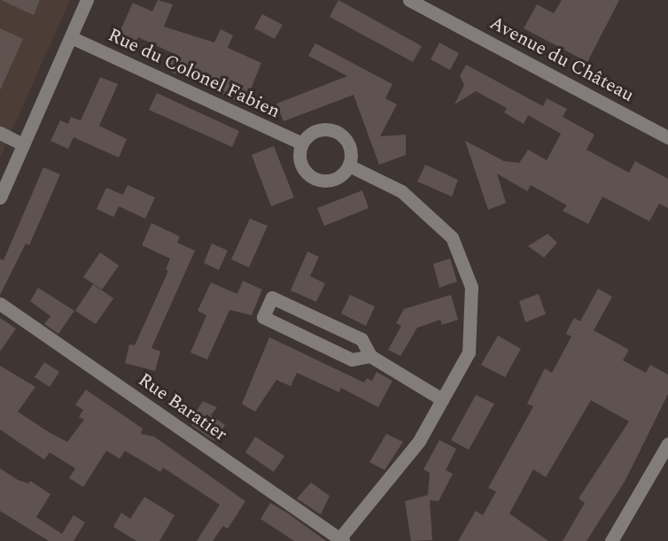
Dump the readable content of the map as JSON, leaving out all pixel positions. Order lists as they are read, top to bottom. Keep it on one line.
{"streets":{"street":["Avenue du Château","Rue du Colonel Fabien","Rue Baratier"]}}
